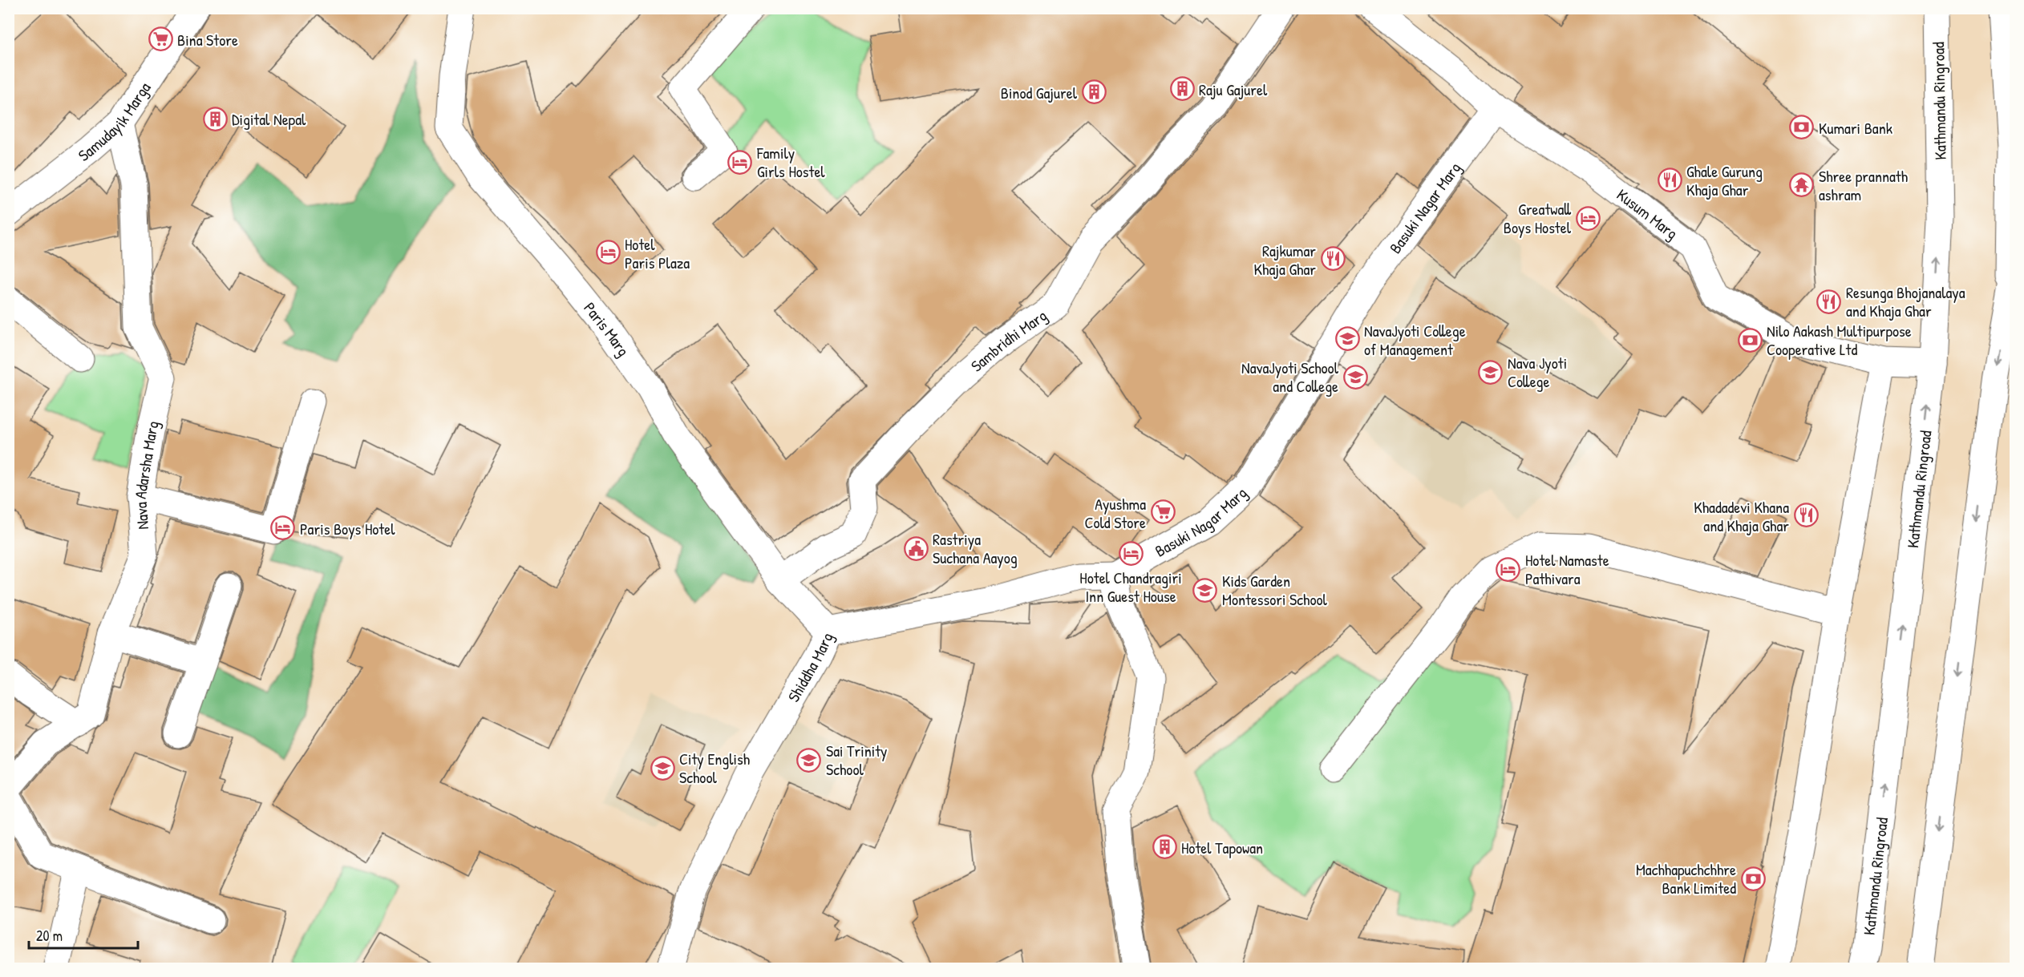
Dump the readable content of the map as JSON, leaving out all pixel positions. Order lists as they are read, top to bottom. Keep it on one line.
{"streets":{"main road":["Kathmandu Ringroad","Samudayik Marga","Basuki Nagar Marg","Kusum Marg","Paris Marg","Sambridhi Marg","Nava Adarsha Marg","Shiddha Marg"]},"crossings":[["Kathmandu Ringroad","Kusum Marg"],["Samudayik Marga","Nava Adarsha Marg"],["Basuki Nagar Marg","Kusum Marg"],["Basuki Nagar Marg","Shiddha Marg"],["Paris Marg","Sambridhi Marg"],["Paris Marg","Shiddha Marg"]],"places":{"supermarket":["Bina Store","Ayushma Cold Store"],"building":["Raju Gajurel","Binod Gajurel","Digital Nepal","Hotel Tapowan"],"bank":["Kumari Bank","Nilo Aakash Multipurpose Cooperative Ltd","Machhapuchchhre Bank Limited"],"hotel":["Family Girls Hostel","Greatwall Boys Hostel","Hotel Paris Plaza","Paris Boys Hotel","Hotel Chandragiri Inn Guest House","Hotel Namaste Pathivara"],"restaurant":["Ghale Gurung Khaja Ghar","Rajkumar Khaja Ghar","Resunga Bhojanalaya and Khaja Ghar","Khadadevi Khana and Khaja Ghar"],"temple":["Shree prannath ashram"],"school or university":["NavaJyoti College of Management","Nava Jyoti College","NavaJyoti School and College","Kids Garden Montessori School","Sai Trinity School","City English School"],"public building":["Rastriya Suchana Aayog"]},"scale_bar":"20 m"}
